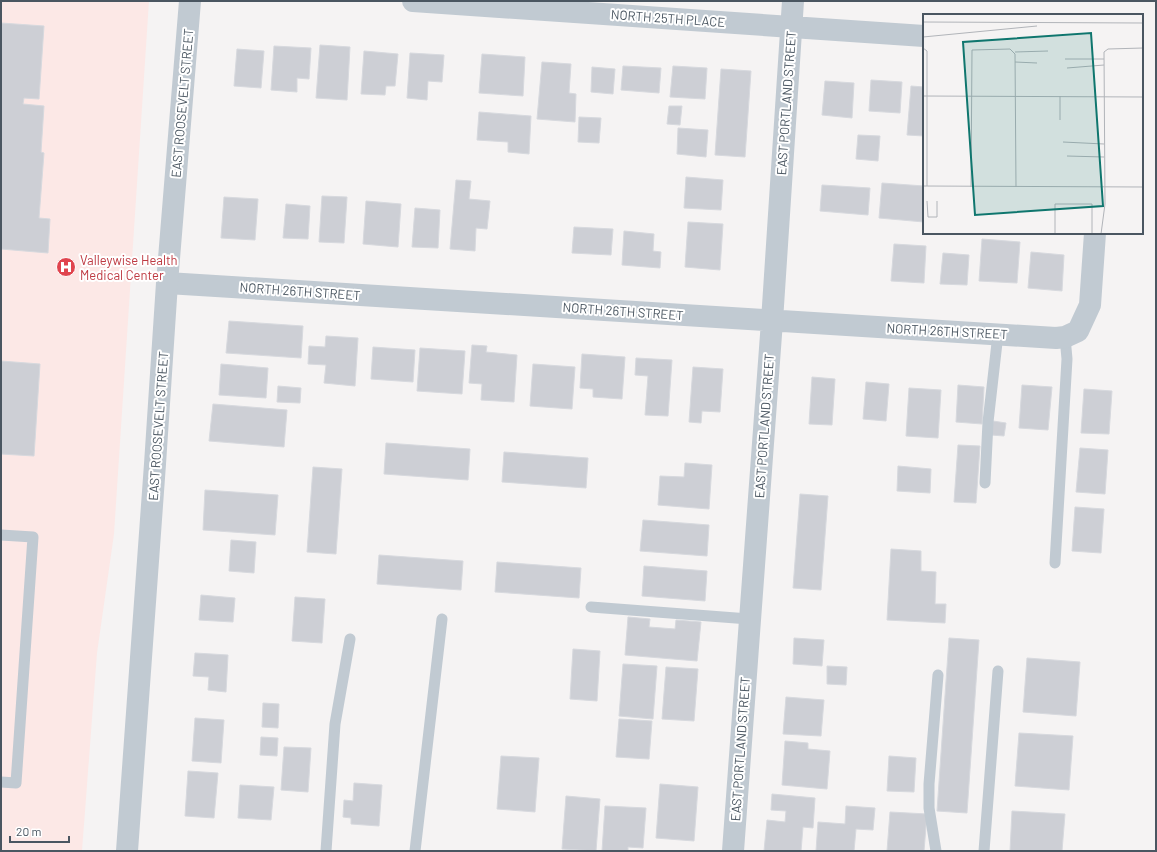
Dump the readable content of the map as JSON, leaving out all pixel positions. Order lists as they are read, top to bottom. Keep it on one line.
{"streets":{"street":["NORTH 25TH PLACE","EAST ROOSEVELT STREET","EAST PORTLAND STREET","NORTH 26TH STREET"]},"crossings":[["NORTH 25TH PLACE","EAST PORTLAND STREET"],["EAST ROOSEVELT STREET","NORTH 26TH STREET"],["EAST PORTLAND STREET","NORTH 26TH STREET"]],"places":{"hospital":["Valleywise Health Medical Center"]},"scale_bar":"20 m"}
